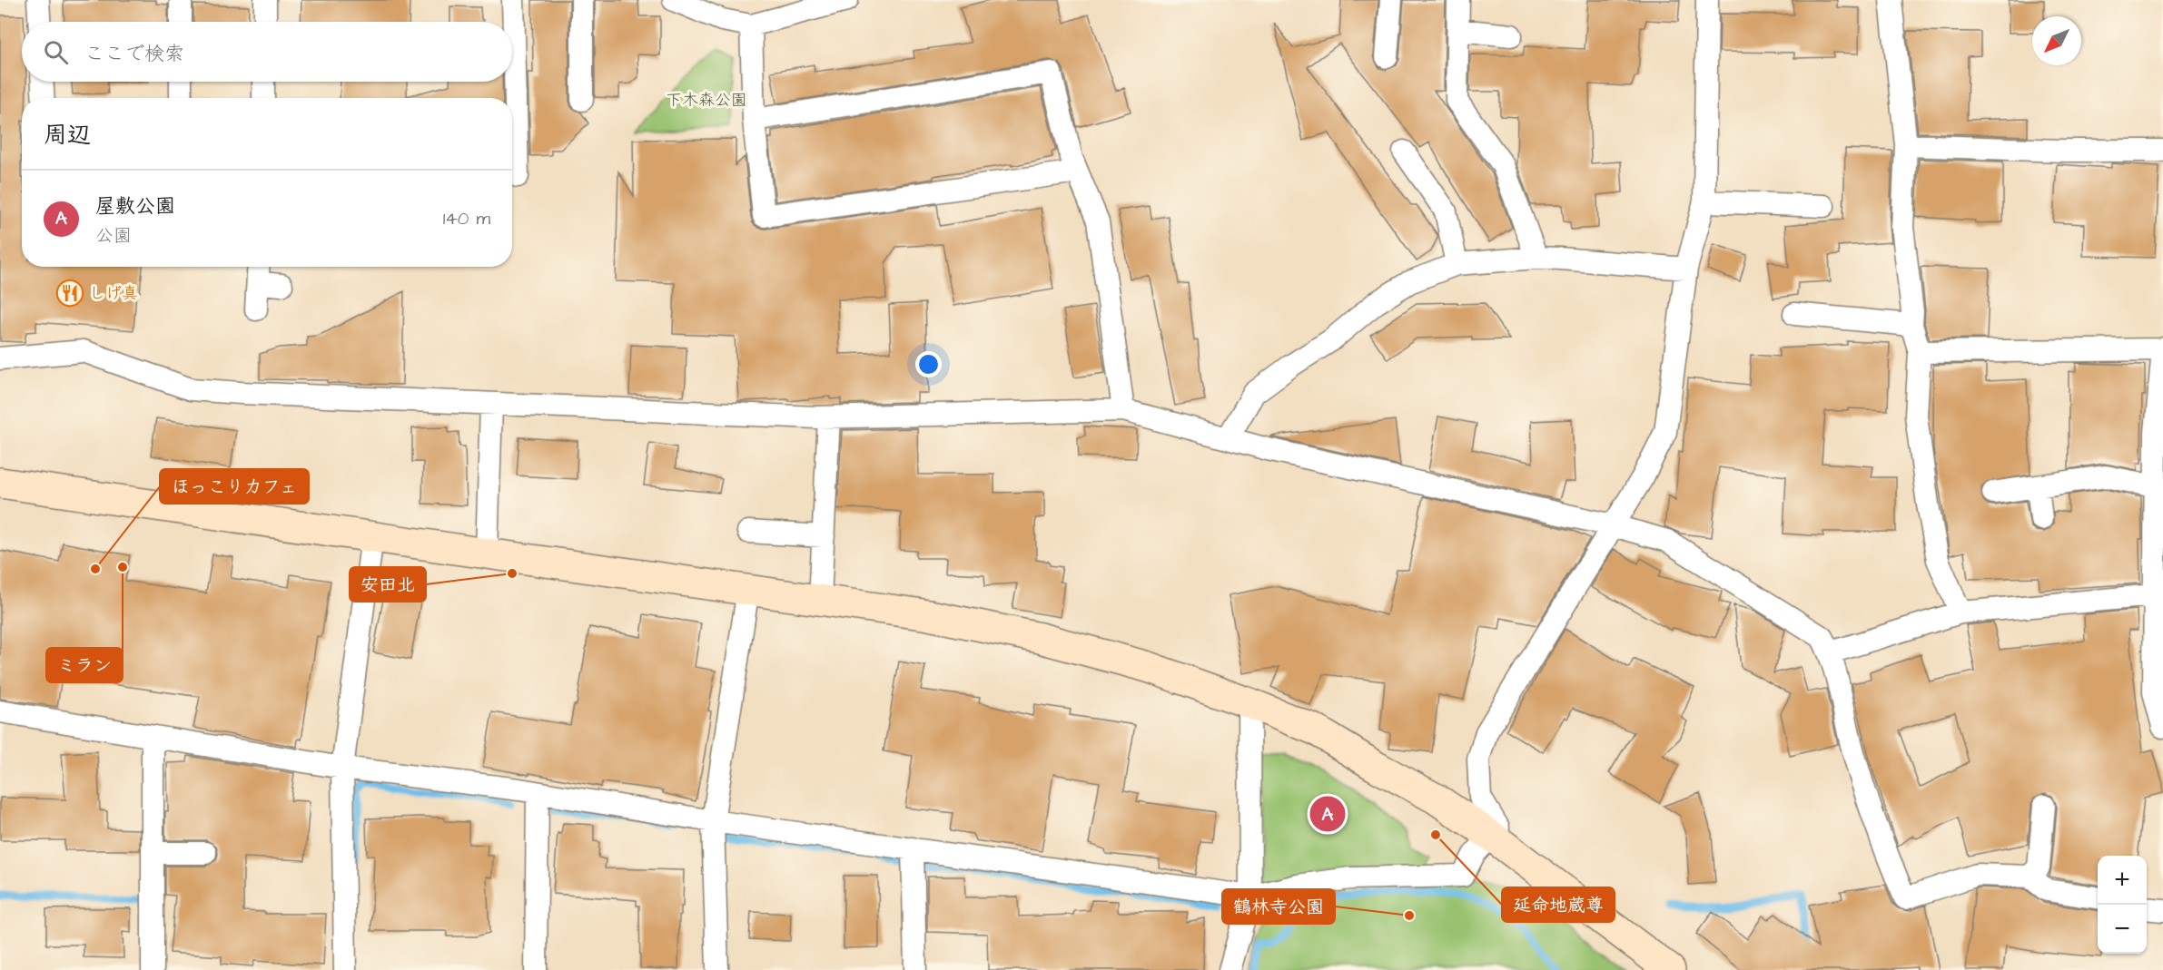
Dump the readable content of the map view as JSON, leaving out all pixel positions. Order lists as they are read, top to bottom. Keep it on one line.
{"parks":["下木森公園"],"places":{"restaurant":["しげ真"],"other":["ミラン","ほっこりカフェ","安田北","延命地蔵尊","鶴林寺公園"]},"north":"bottom left","page":{"search":"ここで検索","heading":"周辺","list":[{"mark":"A","name":"屋敷公園","note":"公園","value":"140 m"}],"pins":"A","map_buttons":["+","−"]}}
